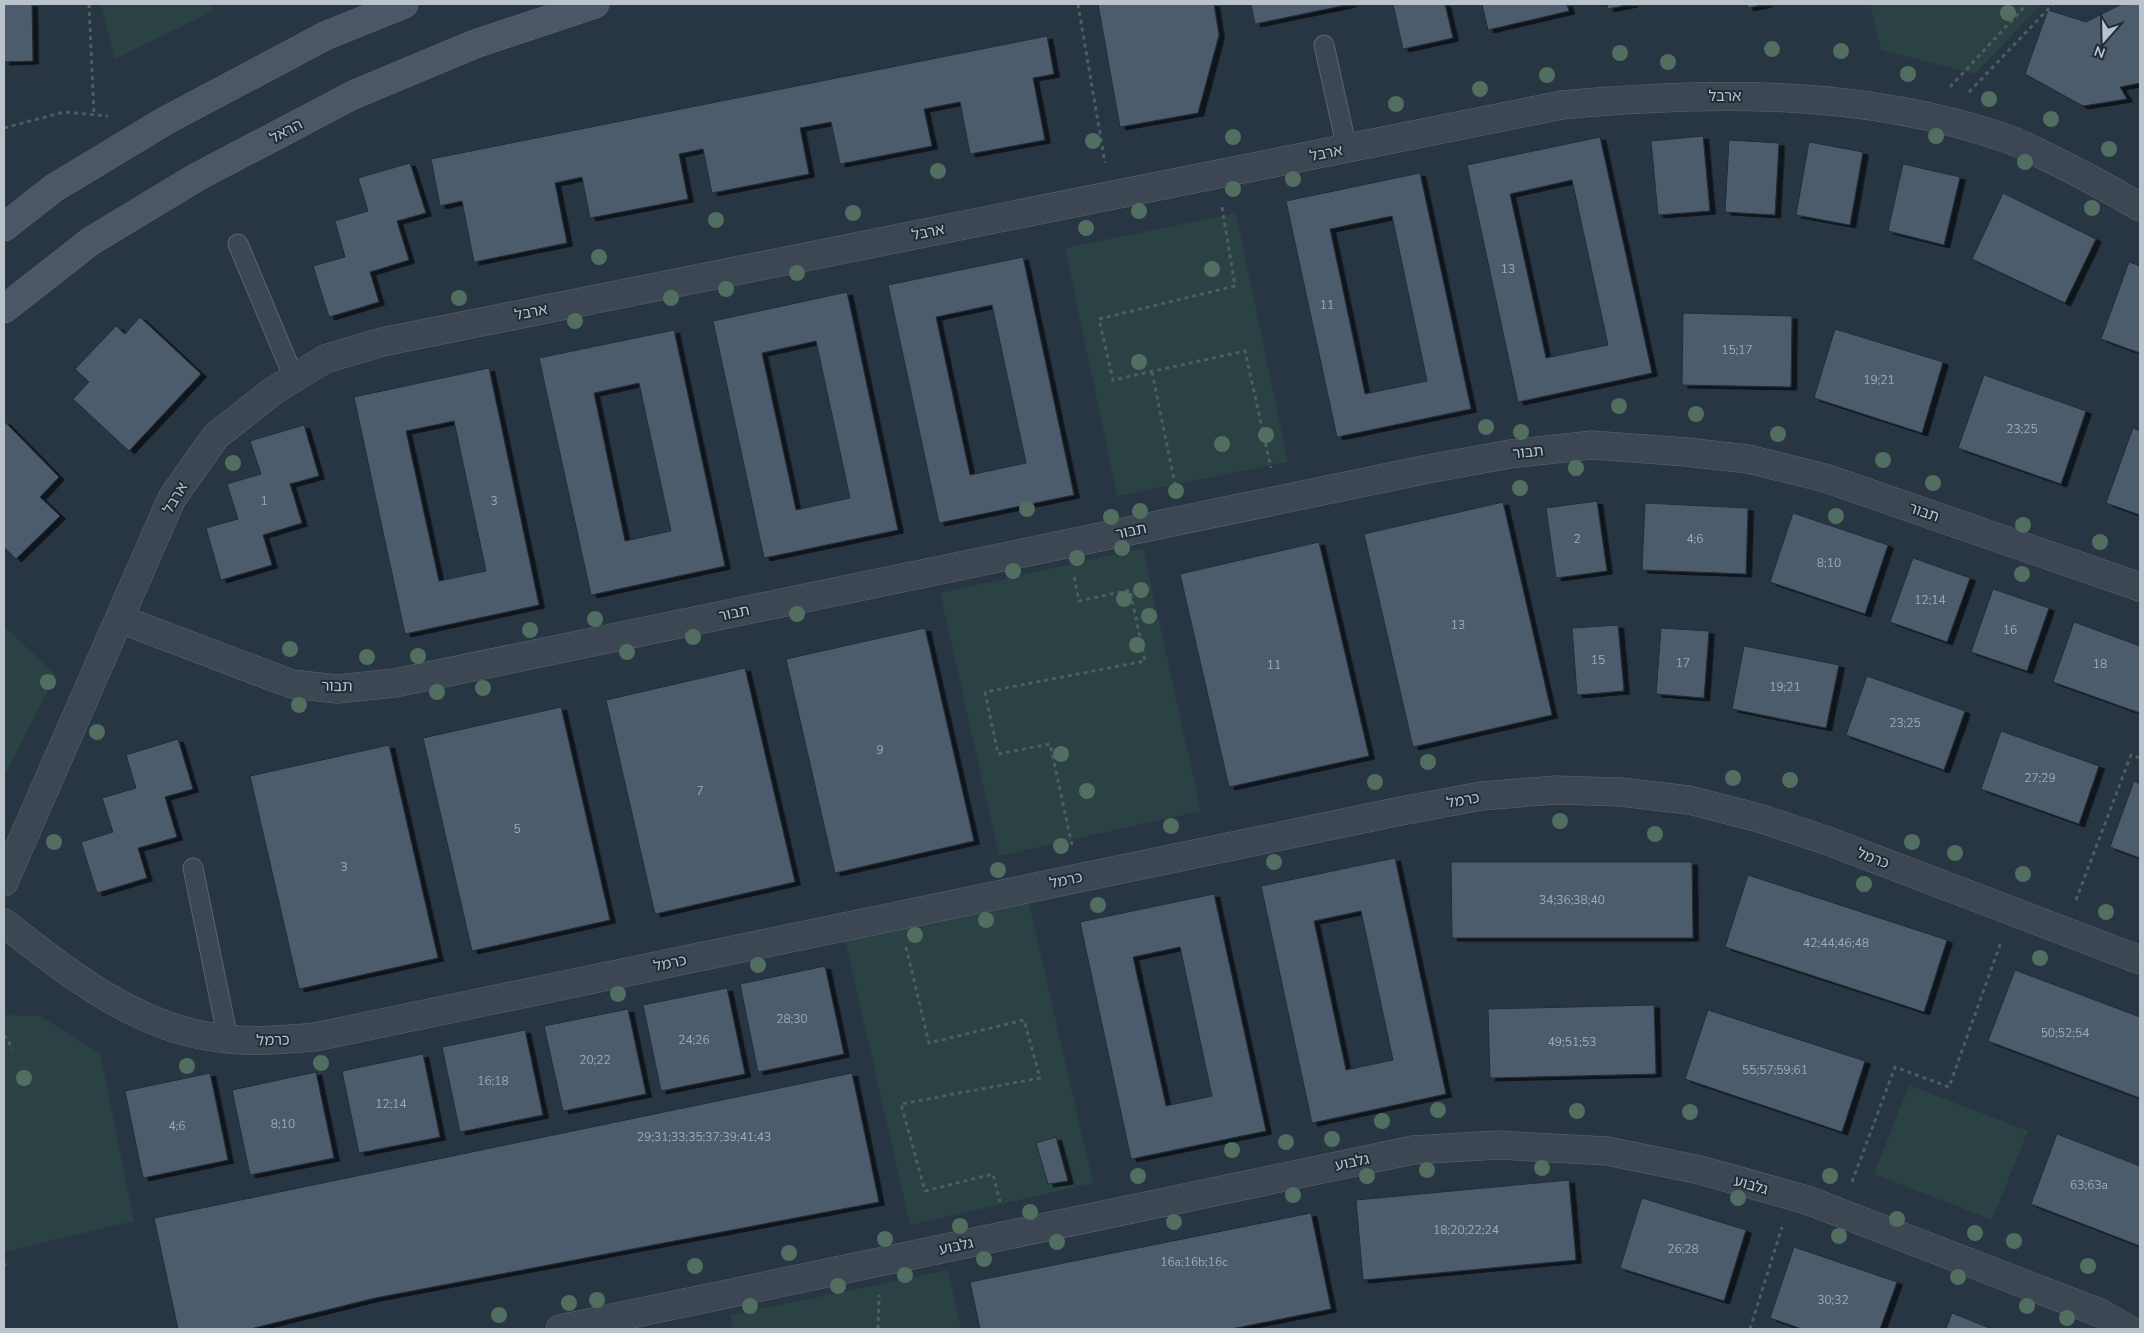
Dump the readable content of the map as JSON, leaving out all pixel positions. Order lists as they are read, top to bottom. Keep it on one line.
{"streets":{"main road":["הראל"],"street":["ארבל","תבור","כרמל","גלבוע"]},"crossings":[["ארבל","תבור"]],"house_numbers":["13","11","15;17","19;21","23;25","1","3","2","4;6","8;10","12;14","13","16","15","17","18","11","19;21","23;25","9","27;29","7","5","3","34;36;38;40","42;44;46;48","28;30","50;52;54","24;26","49;51;53","20;22","55;57;59;61","16;18","12;14","8;10","4;6","29;31;33;35;37;39;41;43","63;63a","18;20;22;24","26;28","16a;16b;16c","30;32"],"north":"bottom"}
